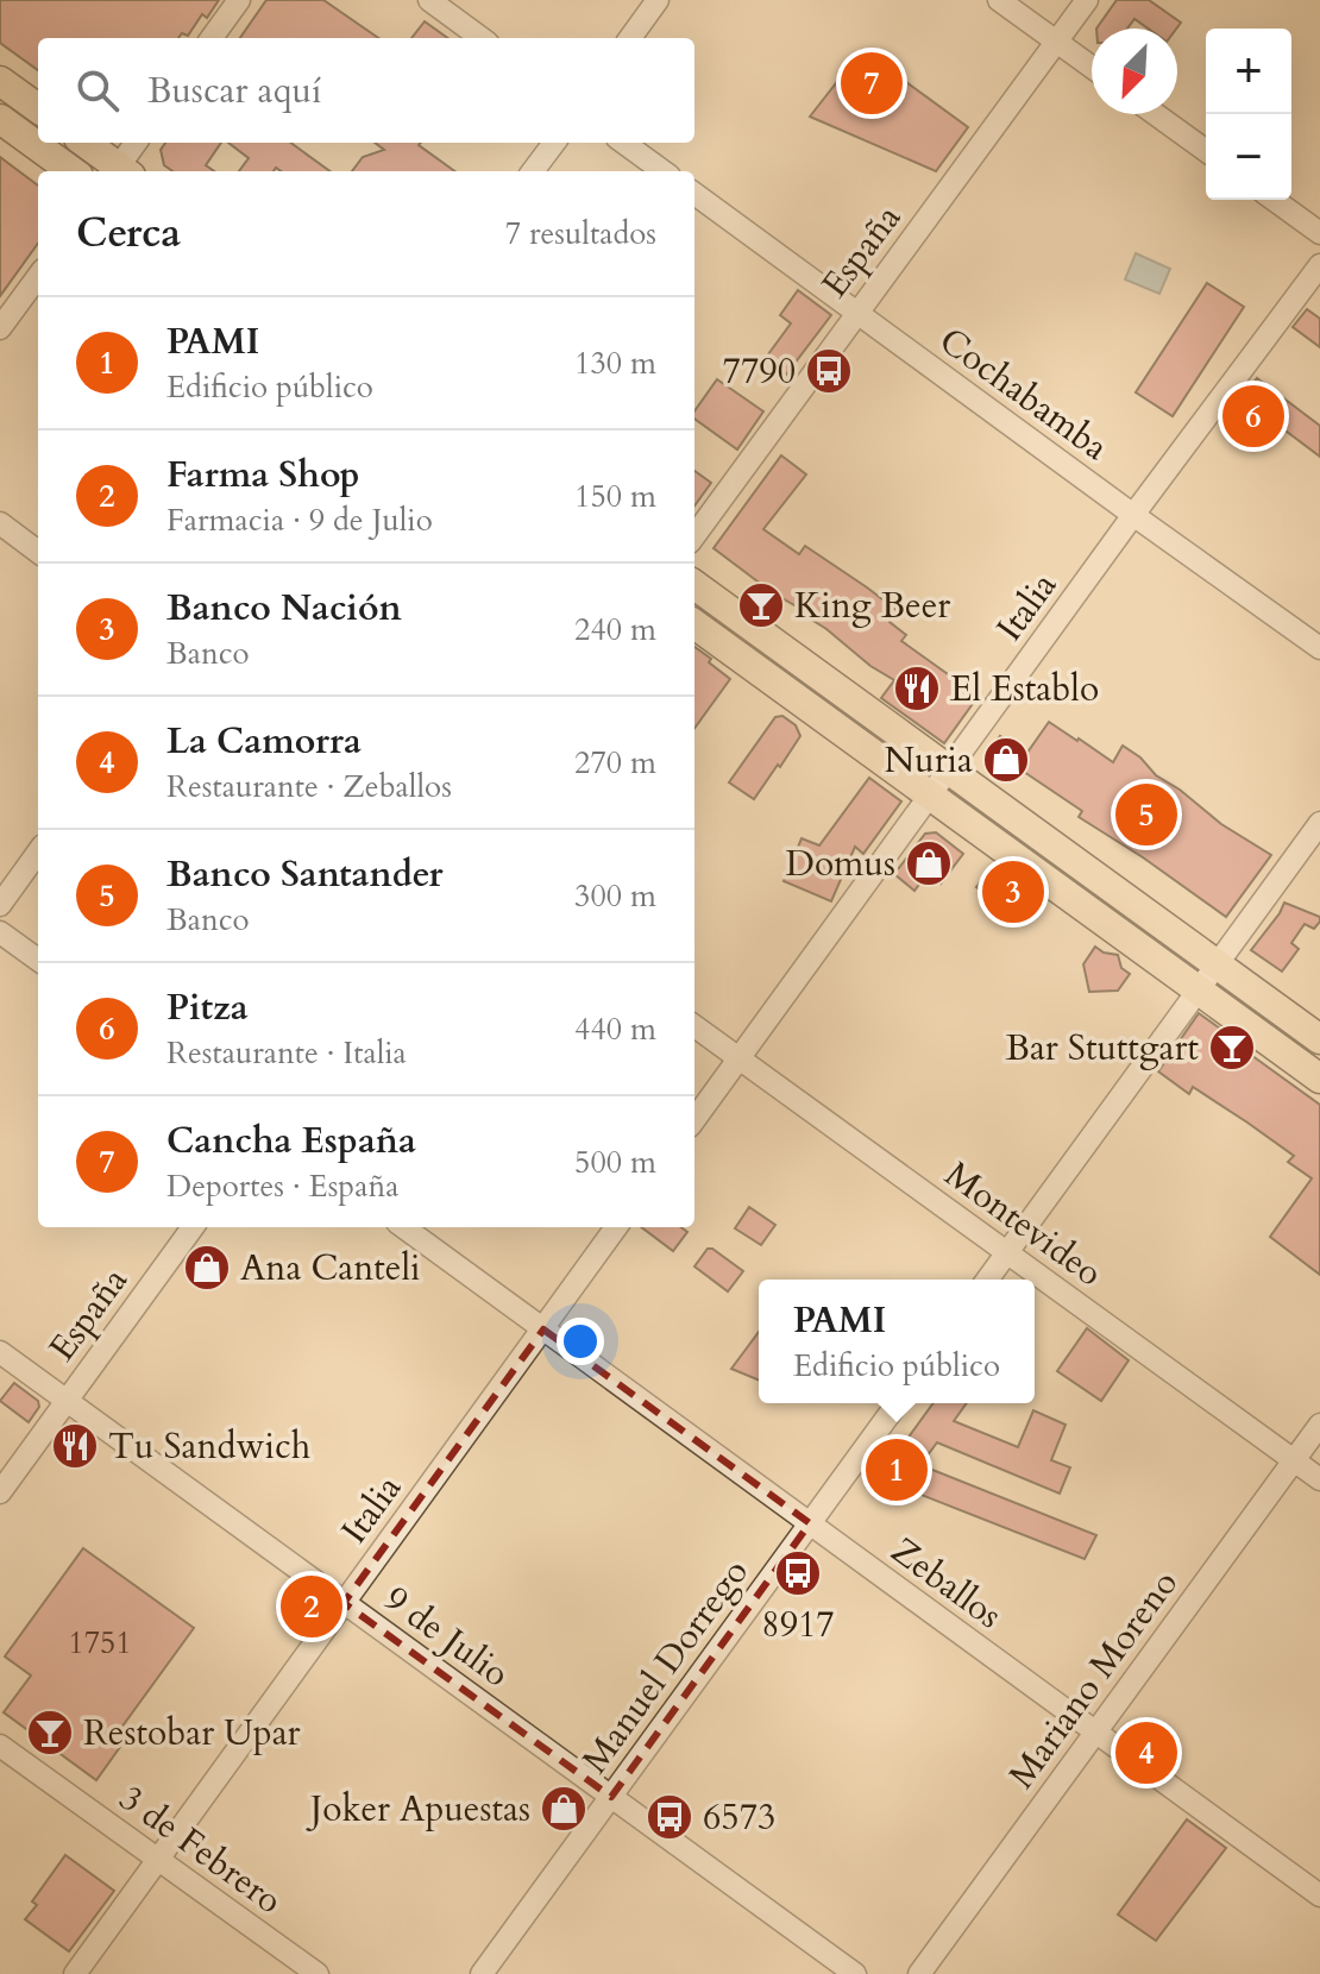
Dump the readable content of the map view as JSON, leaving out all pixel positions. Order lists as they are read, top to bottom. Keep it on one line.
{"streets":{"street":["España","Cochabamba","Italia","Montevideo","Zeballos","9 de Julio","Manuel Dorrego","Mariano Moreno","3 de Febrero"]},"crossings":[["España","Cochabamba"],["España","9 de Julio"],["Cochabamba","Italia"],["Italia","Montevideo"],["Italia","Zeballos"],["Italia","9 de Julio"],["Italia","3 de Febrero"],["Montevideo","Mariano Moreno"],["Zeballos","Manuel Dorrego"],["Zeballos","Mariano Moreno"],["9 de Julio","Manuel Dorrego"]],"places":{"bus stop":["7790","8917","6573"],"bar":["King Beer","Bar Stuttgart","Restobar Upar"],"restaurant":["El Establo","Tu Sandwich"],"shop":["Nuria","Domus","Ana Canteli","Joker Apuestas"]},"house_numbers":["1751"],"north":"bottom left","page":{"map_buttons":["+","−"],"search":"Buscar aquí","pins":["7","6","5","3","1","2","4"],"heading":["Cerca","7 resultados"],"list":[{"mark":"1","name":"PAMI","note":"Edificio público","value":"130 m"},{"mark":"2","name":"Farma Shop","note":"Farmacia · 9 de Julio","value":"150 m"},{"mark":"3","name":"Banco Nación","note":"Banco","value":"240 m"},{"mark":"4","name":"La Camorra","note":"Restaurante · Zeballos","value":"270 m"},{"mark":"5","name":"Banco Santander","note":"Banco","value":"300 m"},{"mark":"6","name":"Pitza","note":"Restaurante · Italia","value":"440 m"},{"mark":"7","name":"Cancha España","note":"Deportes · España","value":"500 m"}],"popup":["PAMI","Edificio público"]}}
